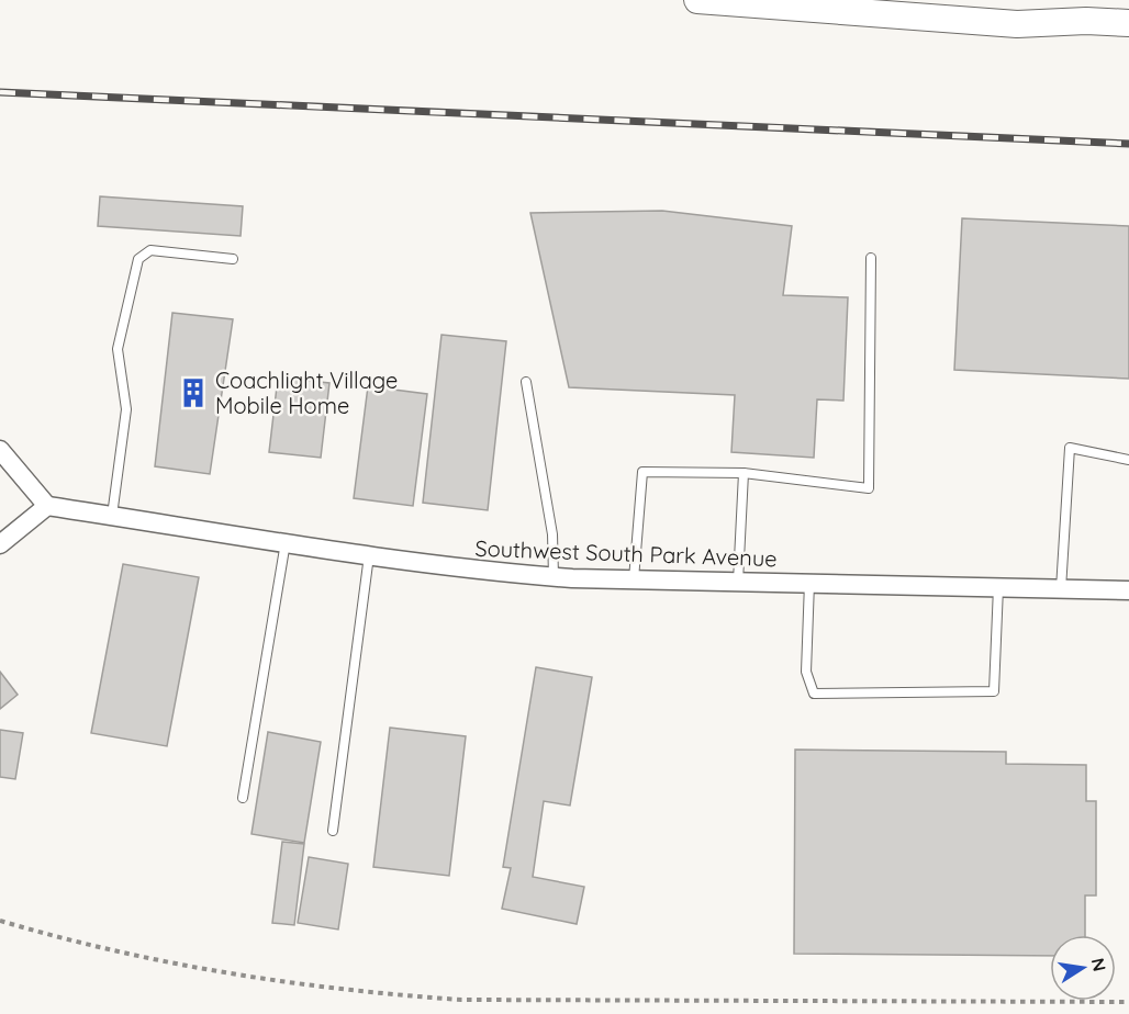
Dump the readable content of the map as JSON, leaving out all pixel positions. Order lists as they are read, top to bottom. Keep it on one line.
{"streets":{"street":["Southwest South Park Avenue"]},"places":{"building":["Coachlight Village Mobile Home"]},"north":"right"}
